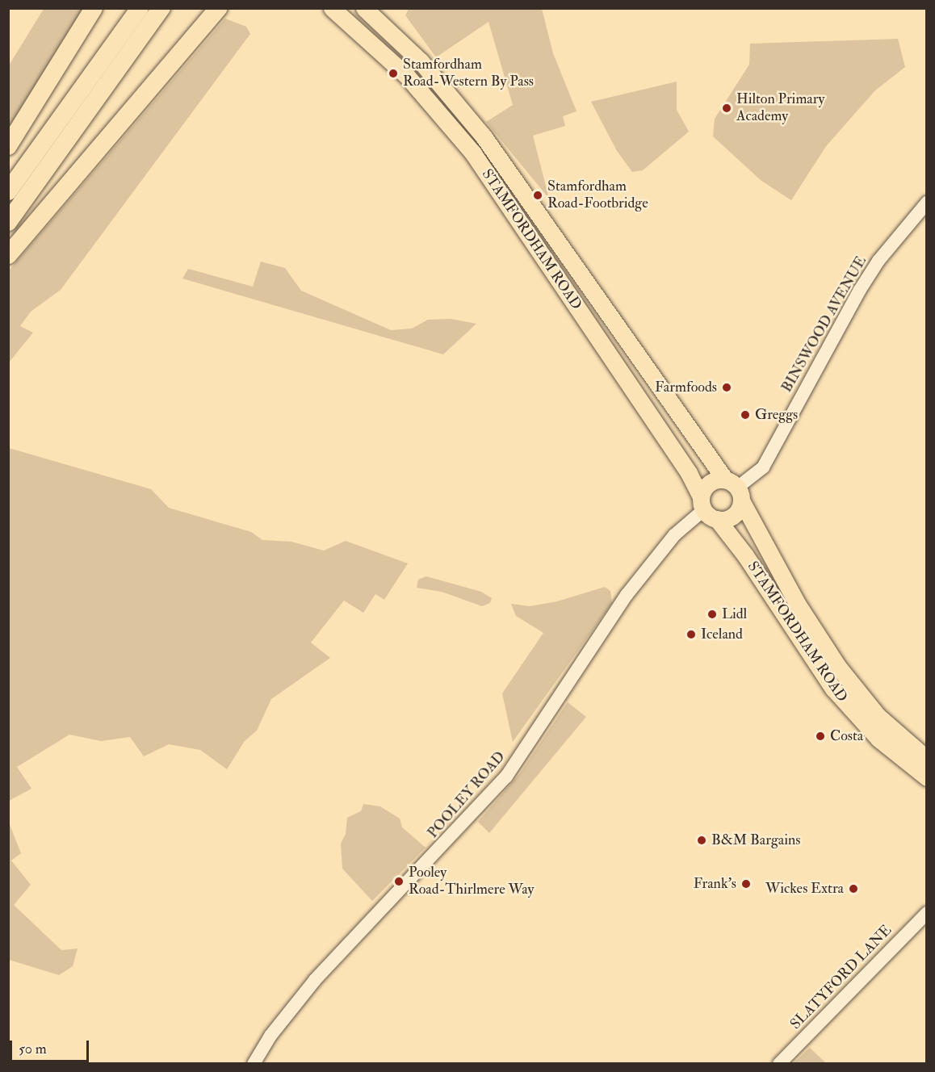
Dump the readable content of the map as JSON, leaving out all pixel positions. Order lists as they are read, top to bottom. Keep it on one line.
{"streets":{"main road":["STAMFORDHAM ROAD"],"street":["BINSWOOD AVENUE","POOLEY ROAD","SLATYFORD LANE"]},"crossings":[["STAMFORDHAM ROAD","BINSWOOD AVENUE"],["STAMFORDHAM ROAD","POOLEY ROAD"]],"places":["Stamfordham Road-Western By Pass","Hilton Primary Academy","Stamfordham Road-Footbridge","Farmfoods","Greggs","Lidl","Iceland","Costa","B&M Bargains","Pooley Road-Thirlmere Way","Frank's","Wickes Extra"],"scale_bar":"50 m"}
